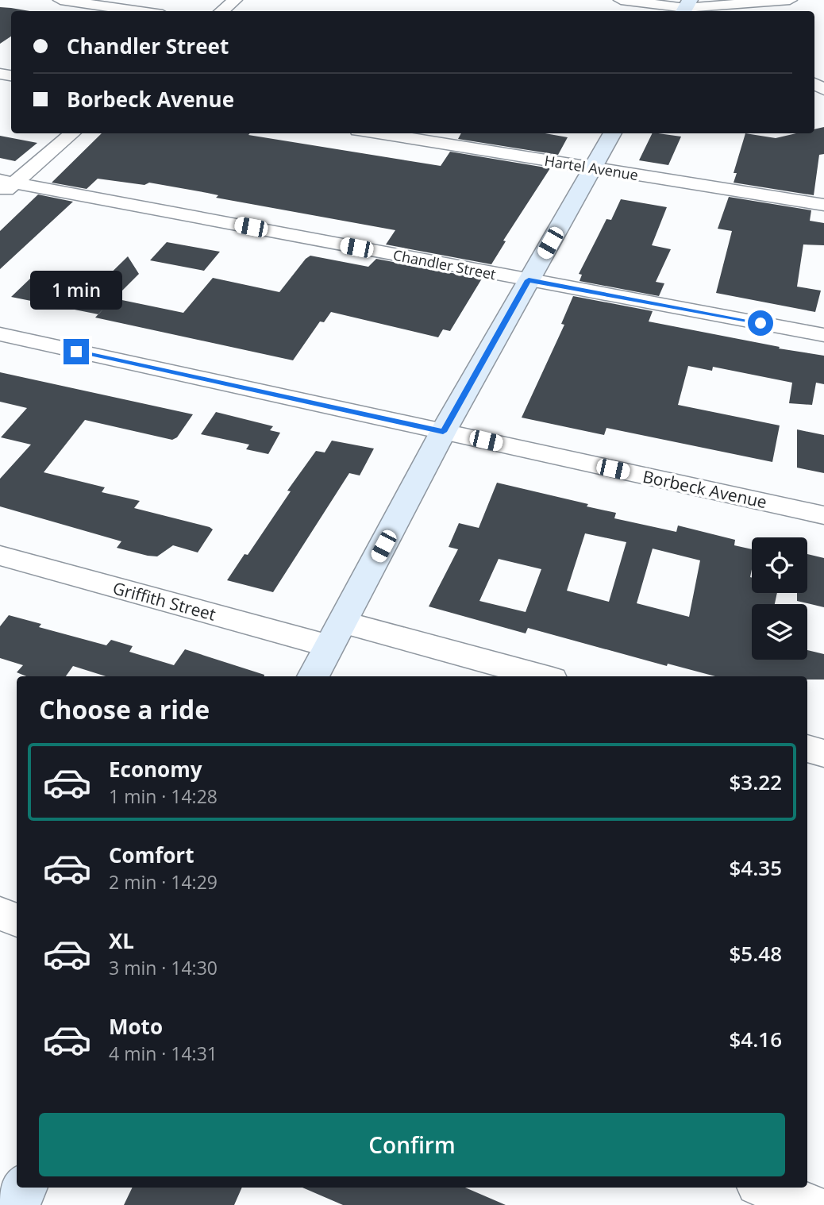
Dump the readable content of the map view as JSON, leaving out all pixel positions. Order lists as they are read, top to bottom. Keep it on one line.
{"streets":{"street":["Hartel Avenue","Chandler Street","Borbeck Avenue","Griffith Street"]},"page":{"banner":["Chandler Street","Borbeck Avenue"],"bubble":"1 min","heading":"Choose a ride","list":[{"name":"Economy","note":"1 min · 14:28","value":"$3.22"},{"name":"Comfort","note":"2 min · 14:29","value":"$4.35"},{"name":"XL","note":"3 min · 14:30","value":"$5.48"},{"name":"Moto","note":"4 min · 14:31","value":"$4.16"}],"buttons":"Confirm"}}
